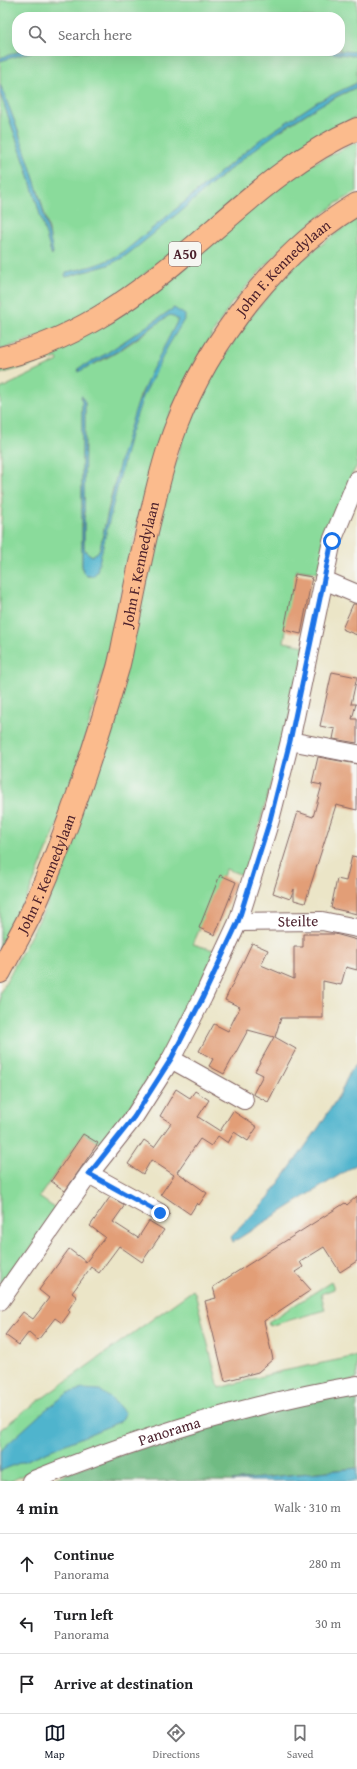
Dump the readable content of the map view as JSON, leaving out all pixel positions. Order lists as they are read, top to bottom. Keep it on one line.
{"streets":{"highway":["A50","John F. Kennedylaan"],"street":["Steilte","Panorama"]},"page":{"search":"Search here","heading":["4 min","Walk · 310 m"],"list":[["Continue","Panorama","280 m"],["Turn left","Panorama","30 m"],"Arrive at destination"],"nav":["Map","Directions","Saved"]}}
